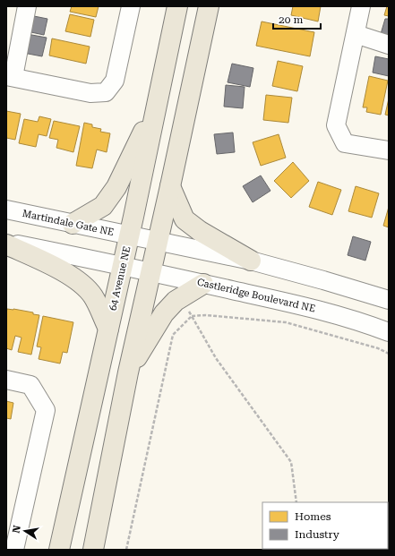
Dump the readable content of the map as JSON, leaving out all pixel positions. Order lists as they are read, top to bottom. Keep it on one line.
{"streets":{"main road":["64 Avenue NE"],"street":["Martindale Gate NE","Castleridge Boulevard NE"]},"crossings":[["Martindale Gate NE","64 Avenue NE"],["64 Avenue NE","Castleridge Boulevard NE"]],"legend":["Homes","Industry"],"scale_bar":"20 m","north":"left"}
